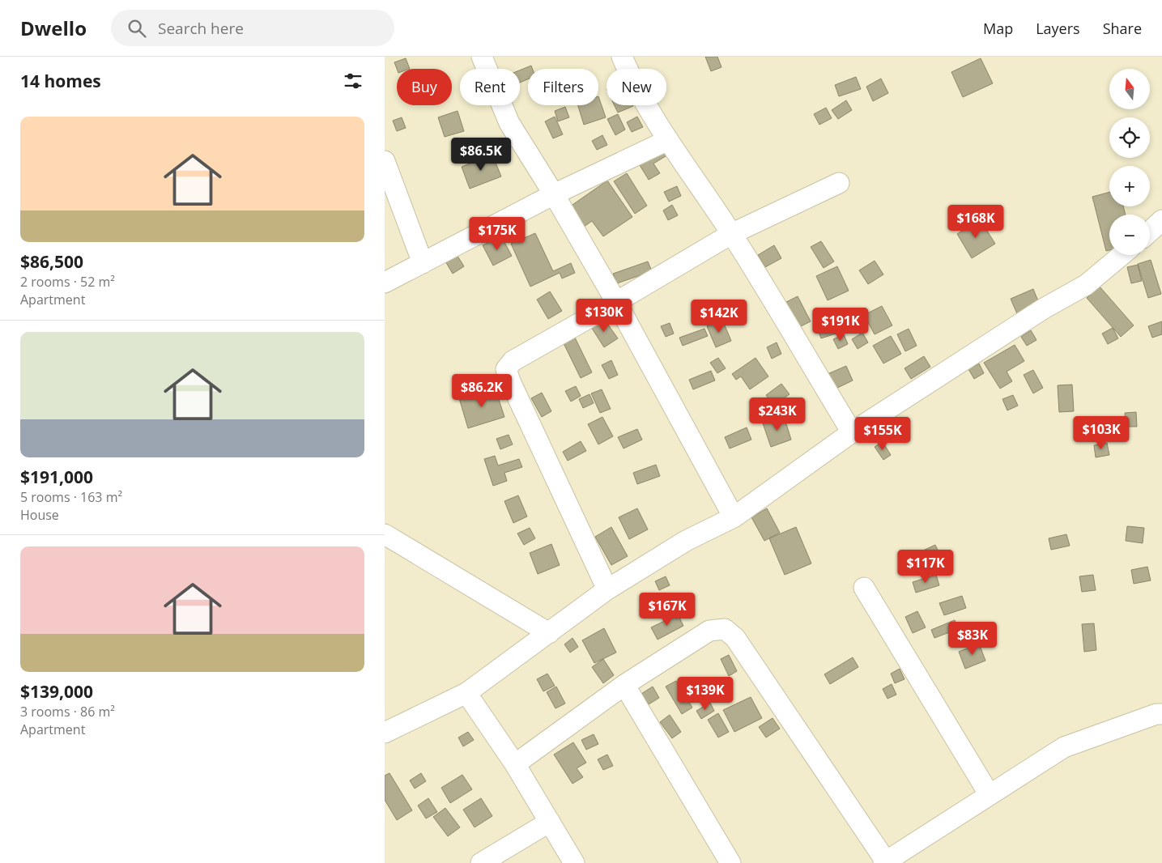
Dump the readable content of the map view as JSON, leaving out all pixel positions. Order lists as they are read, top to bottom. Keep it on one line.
{"north":"top","page":{"header":"Dwello","search":"Search here","nav":["Map","Layers","Share"],"heading":"14 homes","map_buttons":["+","−"],"chip":["Buy","Rent","Filters","New"],"list":[{"name":"$86,500","note":"2 rooms · 52 m² · Apartment"},{"name":"$191,000","note":"5 rooms · 163 m² · House"},{"name":"$139,000","note":"3 rooms · 86 m² · Apartment"}],"price":["$86.5K","$168K","$175K","$130K","$142K","$191K","$86.2K","$243K","$103K","$155K","$117K","$167K","$83K","$139K"]}}
